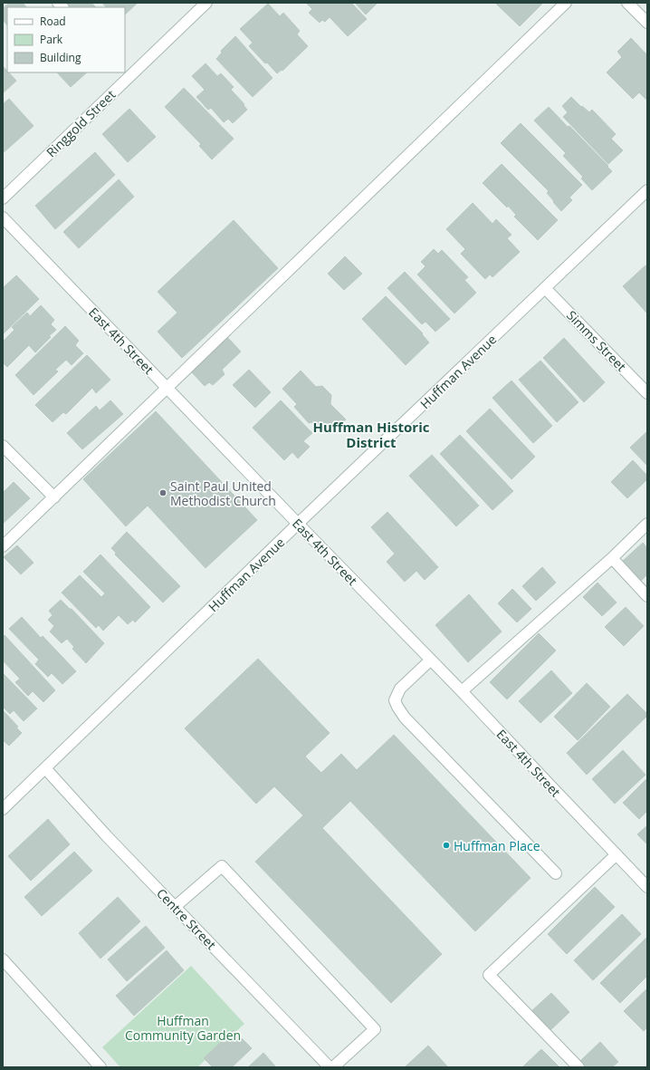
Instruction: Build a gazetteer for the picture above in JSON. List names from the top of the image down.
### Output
{
  "streets": {
    "street": [
      "Ringgold Street",
      "East 4th Street",
      "Simms Street",
      "Huffman Avenue",
      "Centre Street"
    ]
  },
  "crossings": [
    ["East 4th Street", "Huffman Avenue"],
    ["Simms Street", "Huffman Avenue"],
    ["Huffman Avenue", "Centre Street"]
  ],
  "districts": ["Huffman Historic District"],
  "parks": ["Huffman Community Garden"],
  "places": ["Saint Paul United Methodist Church", "Huffman Place"],
  "legend": ["Road", "Park", "Building"]
}
